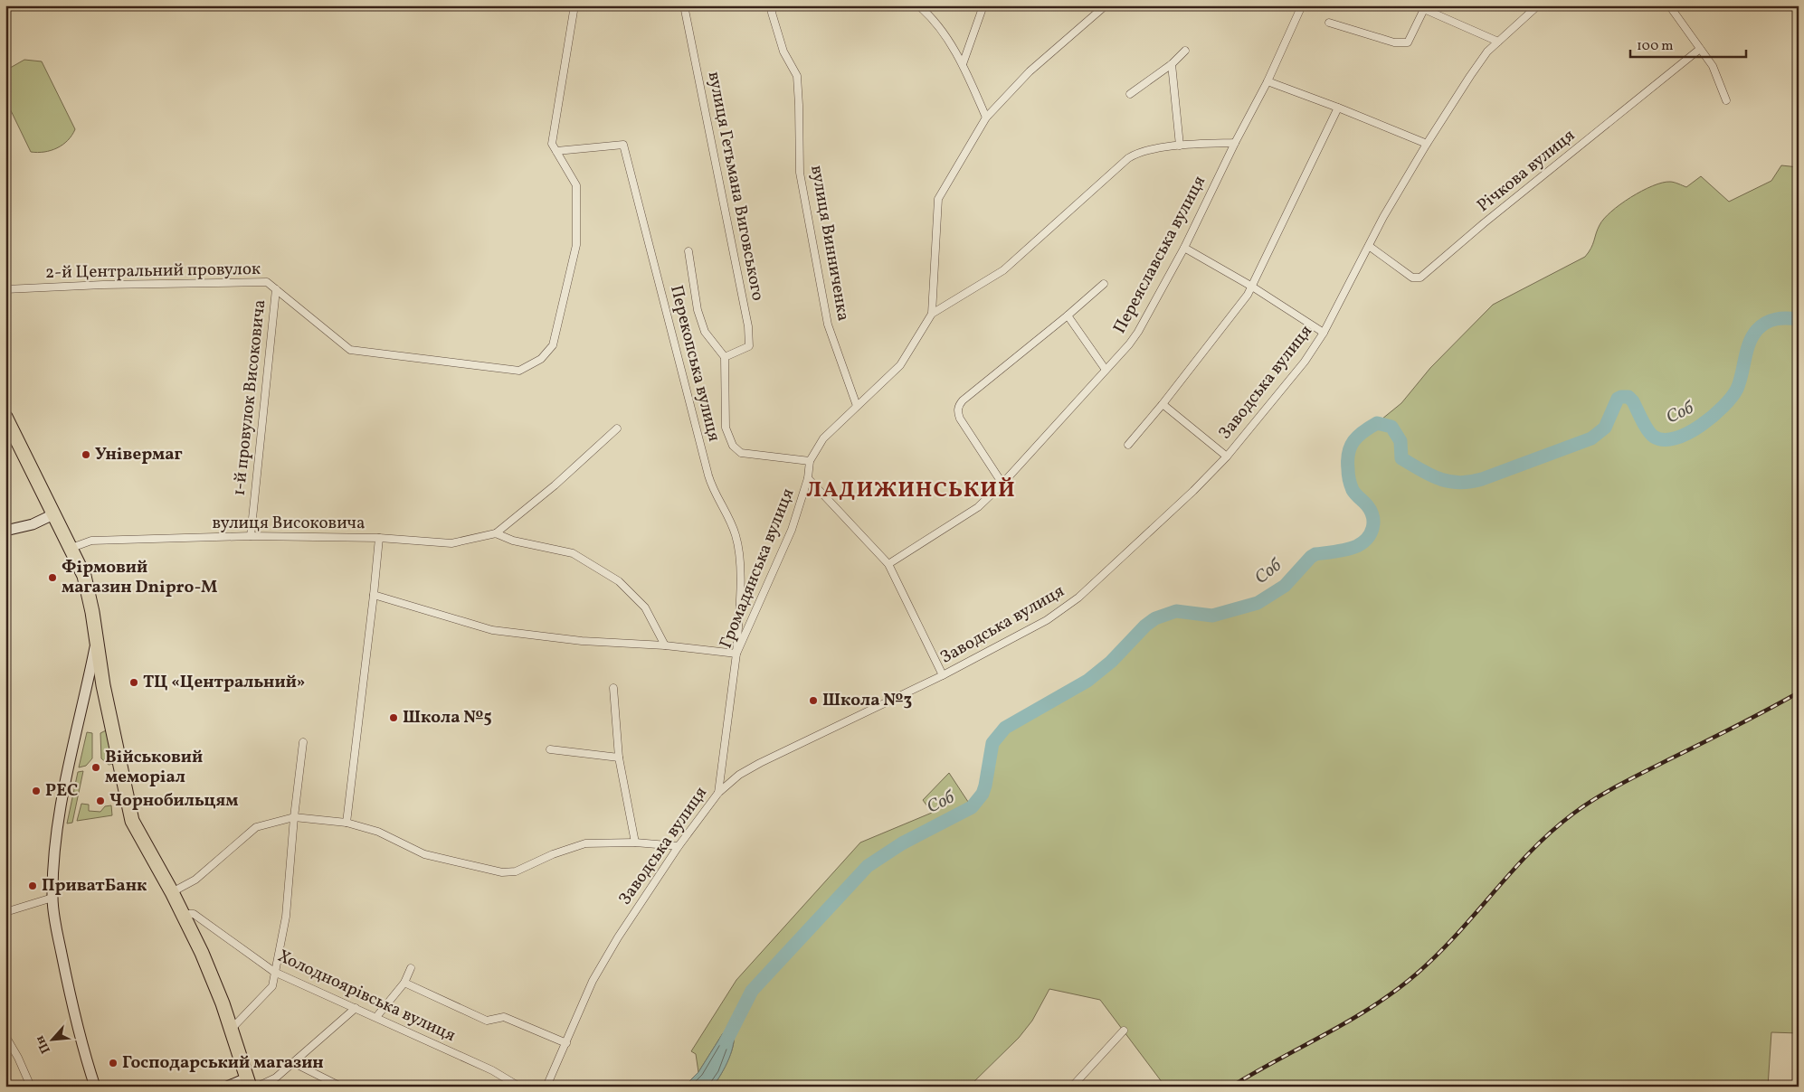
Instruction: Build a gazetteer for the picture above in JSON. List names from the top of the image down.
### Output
{
  "streets": {
    "street": [
      "Річкова вулиця",
      "вулиця Гетьмана Виговського",
      "вулиця Винниченка",
      "Переяславська вулиця",
      "2-й Центральний провулок",
      "Перекопська вулиця",
      "Заводська вулиця",
      "1-й провулок Високовича",
      "вулиця Високовича",
      "Громадянська вулиця",
      "Холодноярівська вулиця"
    ]
  },
  "crossings": [
    ["Річкова вулиця", "Заводська вулиця"],
    ["вулиця Винниченка", "Громадянська вулиця"],
    ["2-й Центральний провулок", "Перекопська вулиця"],
    ["2-й Центральний провулок", "1-й провулок Високовича"],
    ["Перекопська вулиця", "Громадянська вулиця"],
    ["Заводська вулиця", "Громадянська вулиця"],
    ["1-й провулок Високовича", "вулиця Високовича"]
  ],
  "districts": ["ЛАДИЖИНСЬКИЙ"],
  "water": ["Соб"],
  "places": [
    "Універмаг",
    "Фірмовий магазин Dnipro-M",
    "ТЦ «Центральний»",
    "Школа №3",
    "Школа №5",
    "Військовий меморіал",
    "РЕС",
    "Чорнобильцям",
    "ПриватБанк",
    "Господарський магазин"
  ],
  "scale_bar": "100 m",
  "north": "bottom left"
}
